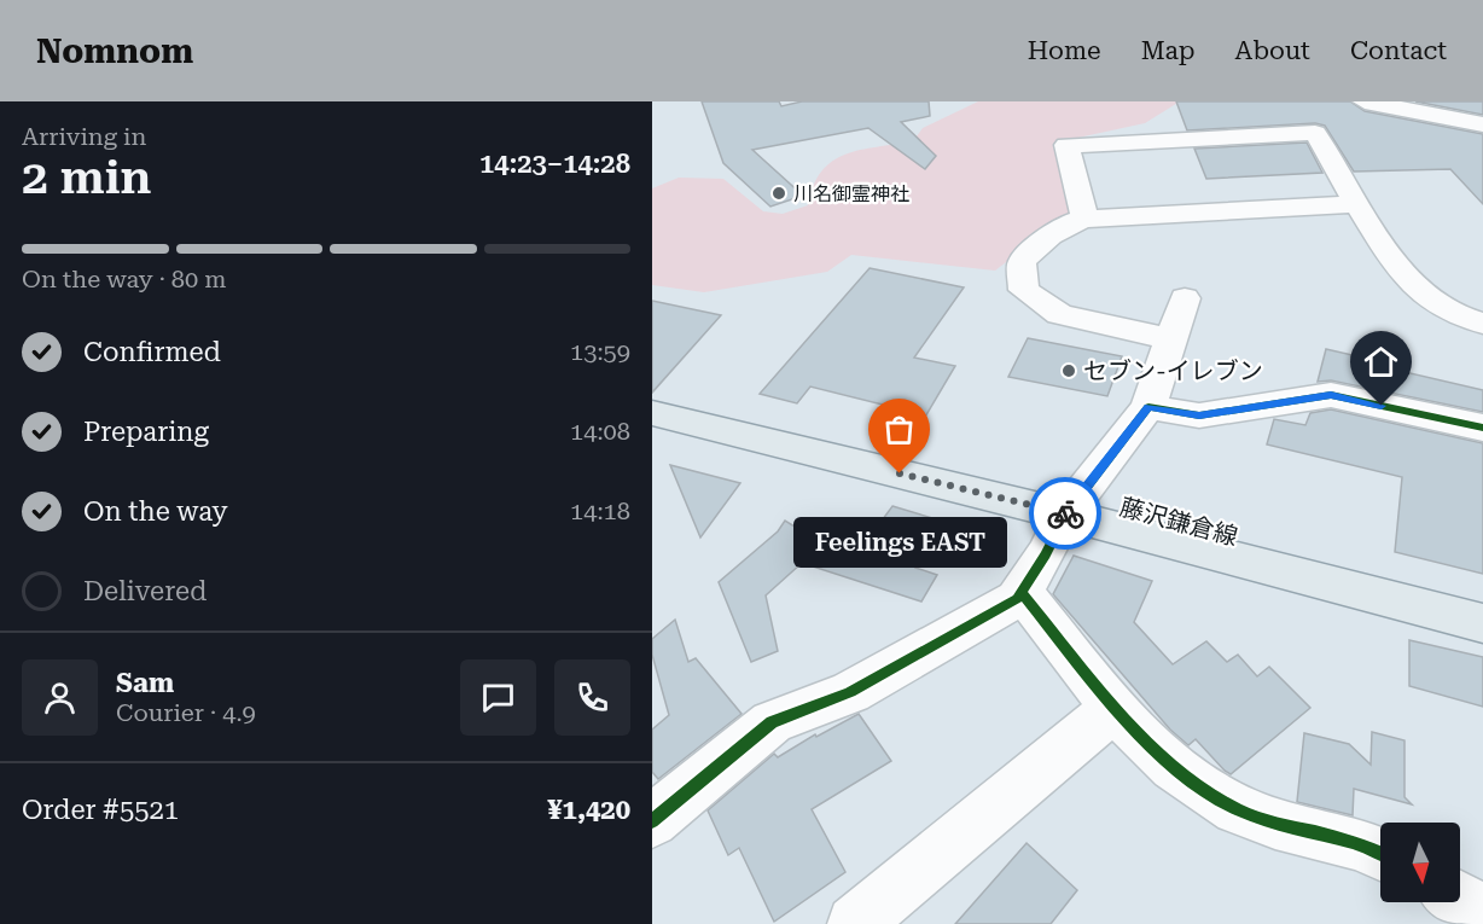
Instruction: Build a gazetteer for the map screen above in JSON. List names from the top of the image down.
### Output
{
  "streets": {
    "main road": ["藤沢鎌倉線"]
  },
  "places": ["川名御霊神社", "セブン-イレブン", "Feelings EAST"],
  "north": "bottom",
  "page": {
    "header": "Nomnom",
    "nav": [
      "Home",
      "Map",
      "About",
      "Contact"
    ],
    "heading": ["2 min", "Arriving in", "14:23–14:28"],
    "panel": [
      "Sam",
      "Courier · 4.9",
      "Order #5521",
      "¥1,420"
    ],
    "bar": "On the way · 80 m",
    "list": [
      ["Confirmed", "13:59"],
      ["Preparing", "14:08"],
      ["On the way", "14:18"],
      "Delivered"
    ],
    "bubble": "Feelings EAST"
  }
}
